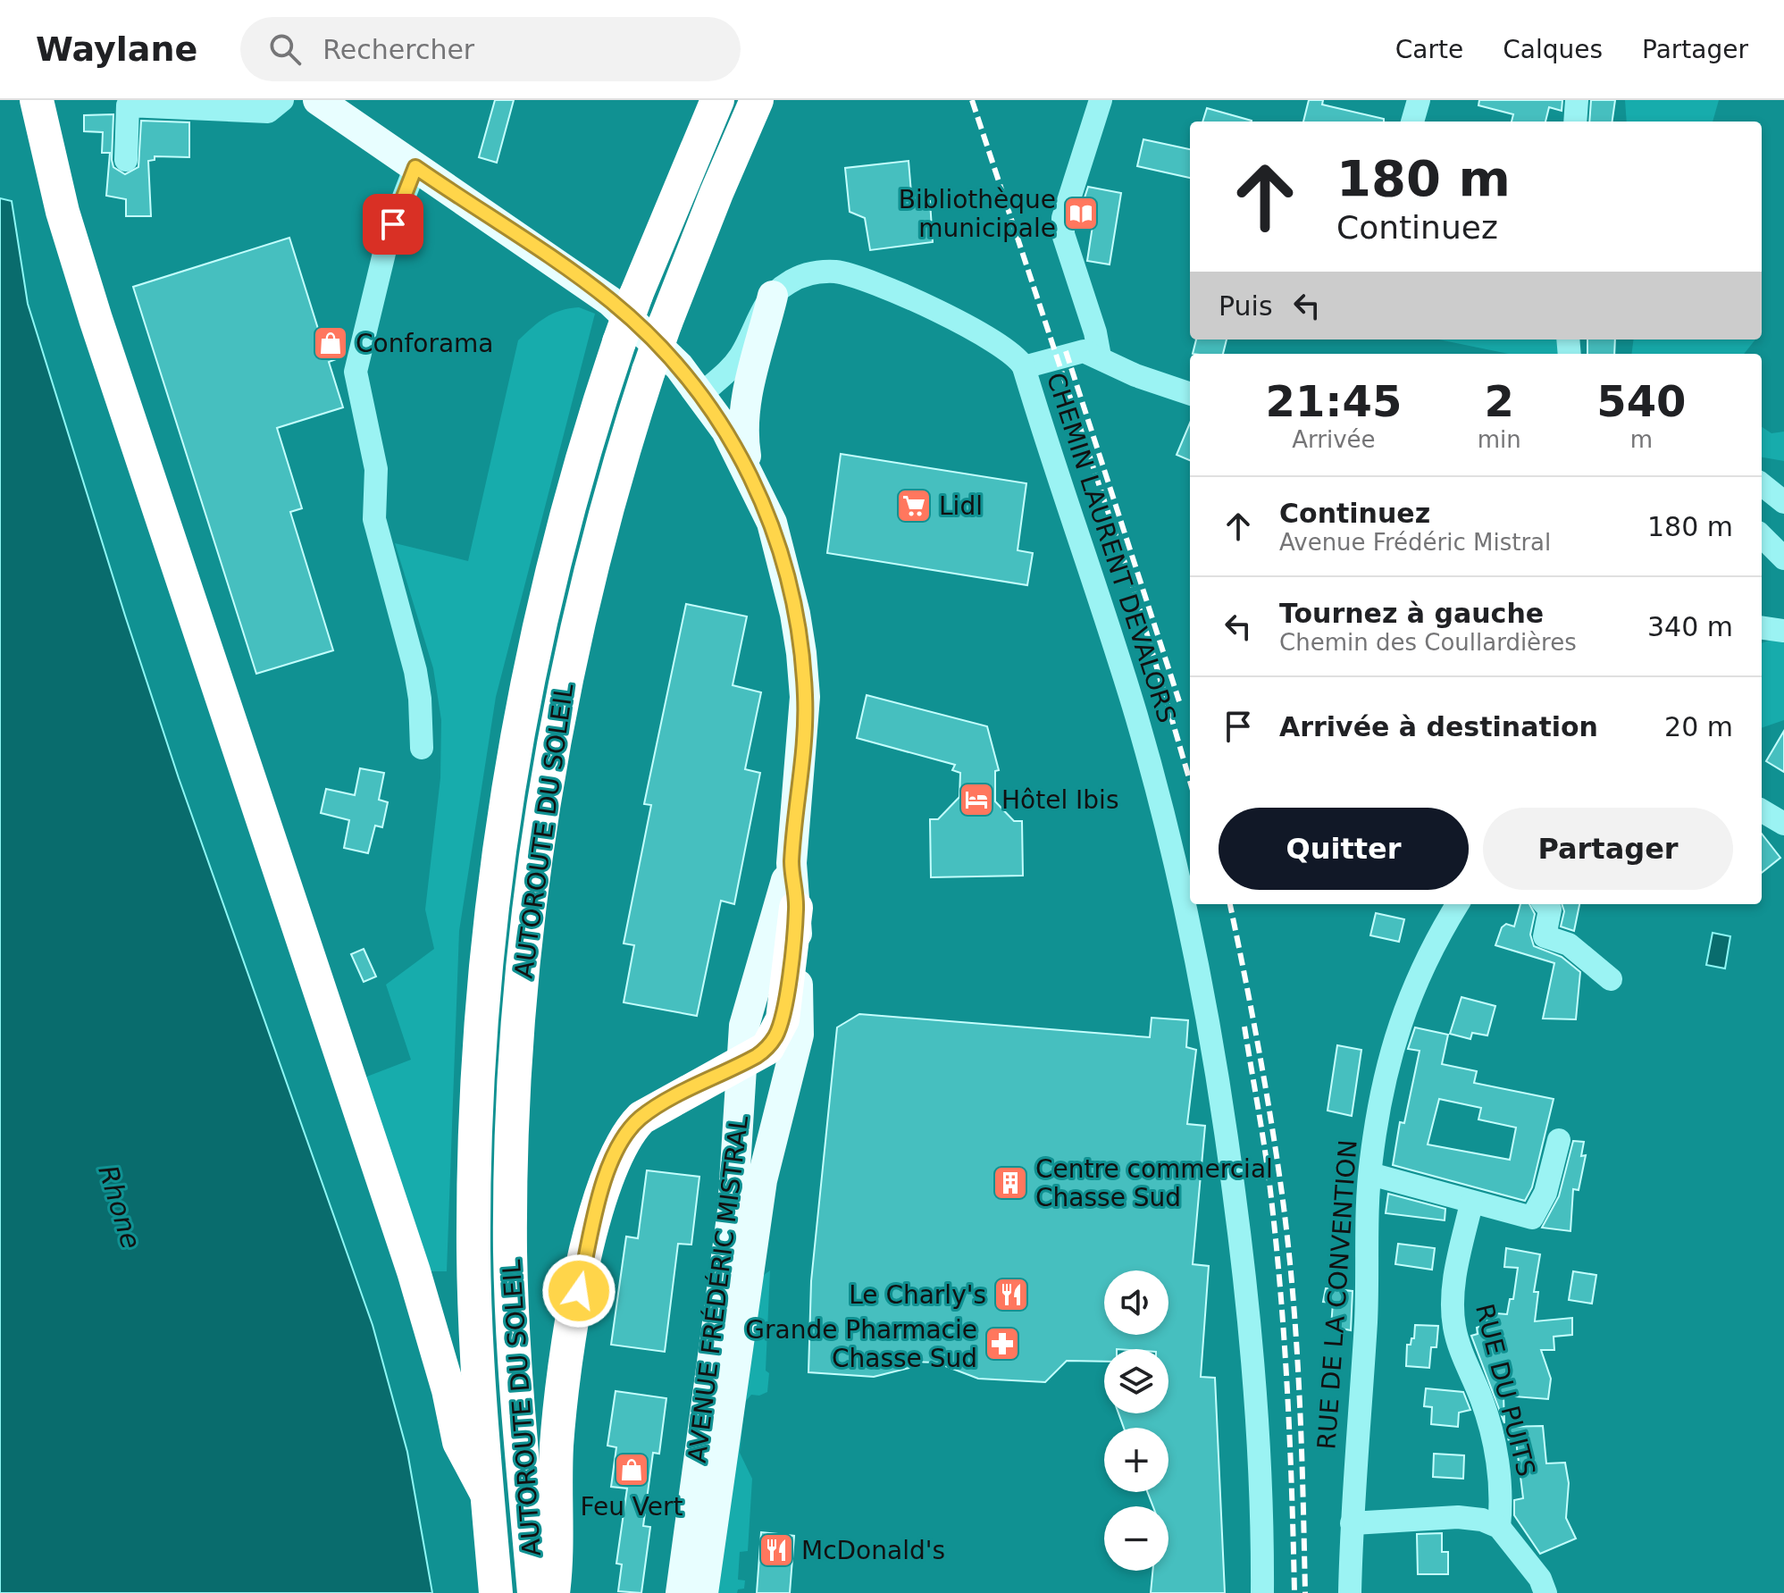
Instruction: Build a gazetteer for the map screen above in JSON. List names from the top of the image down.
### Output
{
  "streets": {
    "highway": ["AUTOROUTE DU SOLEIL"],
    "main road": ["AVENUE FRÉDÉRIC MISTRAL"],
    "street": ["CHEMIN LAURENT DEVALORS", "RUE DE LA CONVENTION", "RUE DU PUITS"]
  },
  "water": ["Rhone"],
  "places": {
    "library": ["Bibliothèque municipale"],
    "shop": ["Conforama", "Feu Vert"],
    "supermarket": ["Lidl"],
    "hotel": ["Hôtel Ibis"],
    "building": ["Centre commercial Chasse Sud"],
    "restaurant": ["Le Charly's", "McDonald's"],
    "pharmacy": ["Grande Pharmacie Chasse Sud"]
  },
  "page": {
    "header": "Waylane",
    "search": "Rechercher",
    "nav": ["Carte", "Calques", "Partager"],
    "turn": ["180 m", "Continuez"],
    "then": "Puis",
    "eta": [
      "21:45",
      "Arrivée",
      "2",
      "min",
      "540",
      "m"
    ],
    "list": [
      {
        "name": "Continuez",
        "note": "Avenue Frédéric Mistral",
        "value": "180 m"
      },
      {
        "name": "Tournez à gauche",
        "note": "Chemin des Coullardières",
        "value": "340 m"
      },
      {
        "name": "Arrivée à destination",
        "value": "20 m"
      }
    ],
    "buttons": ["Quitter", "Partager"],
    "map_buttons": ["+", "−"]
  }
}
